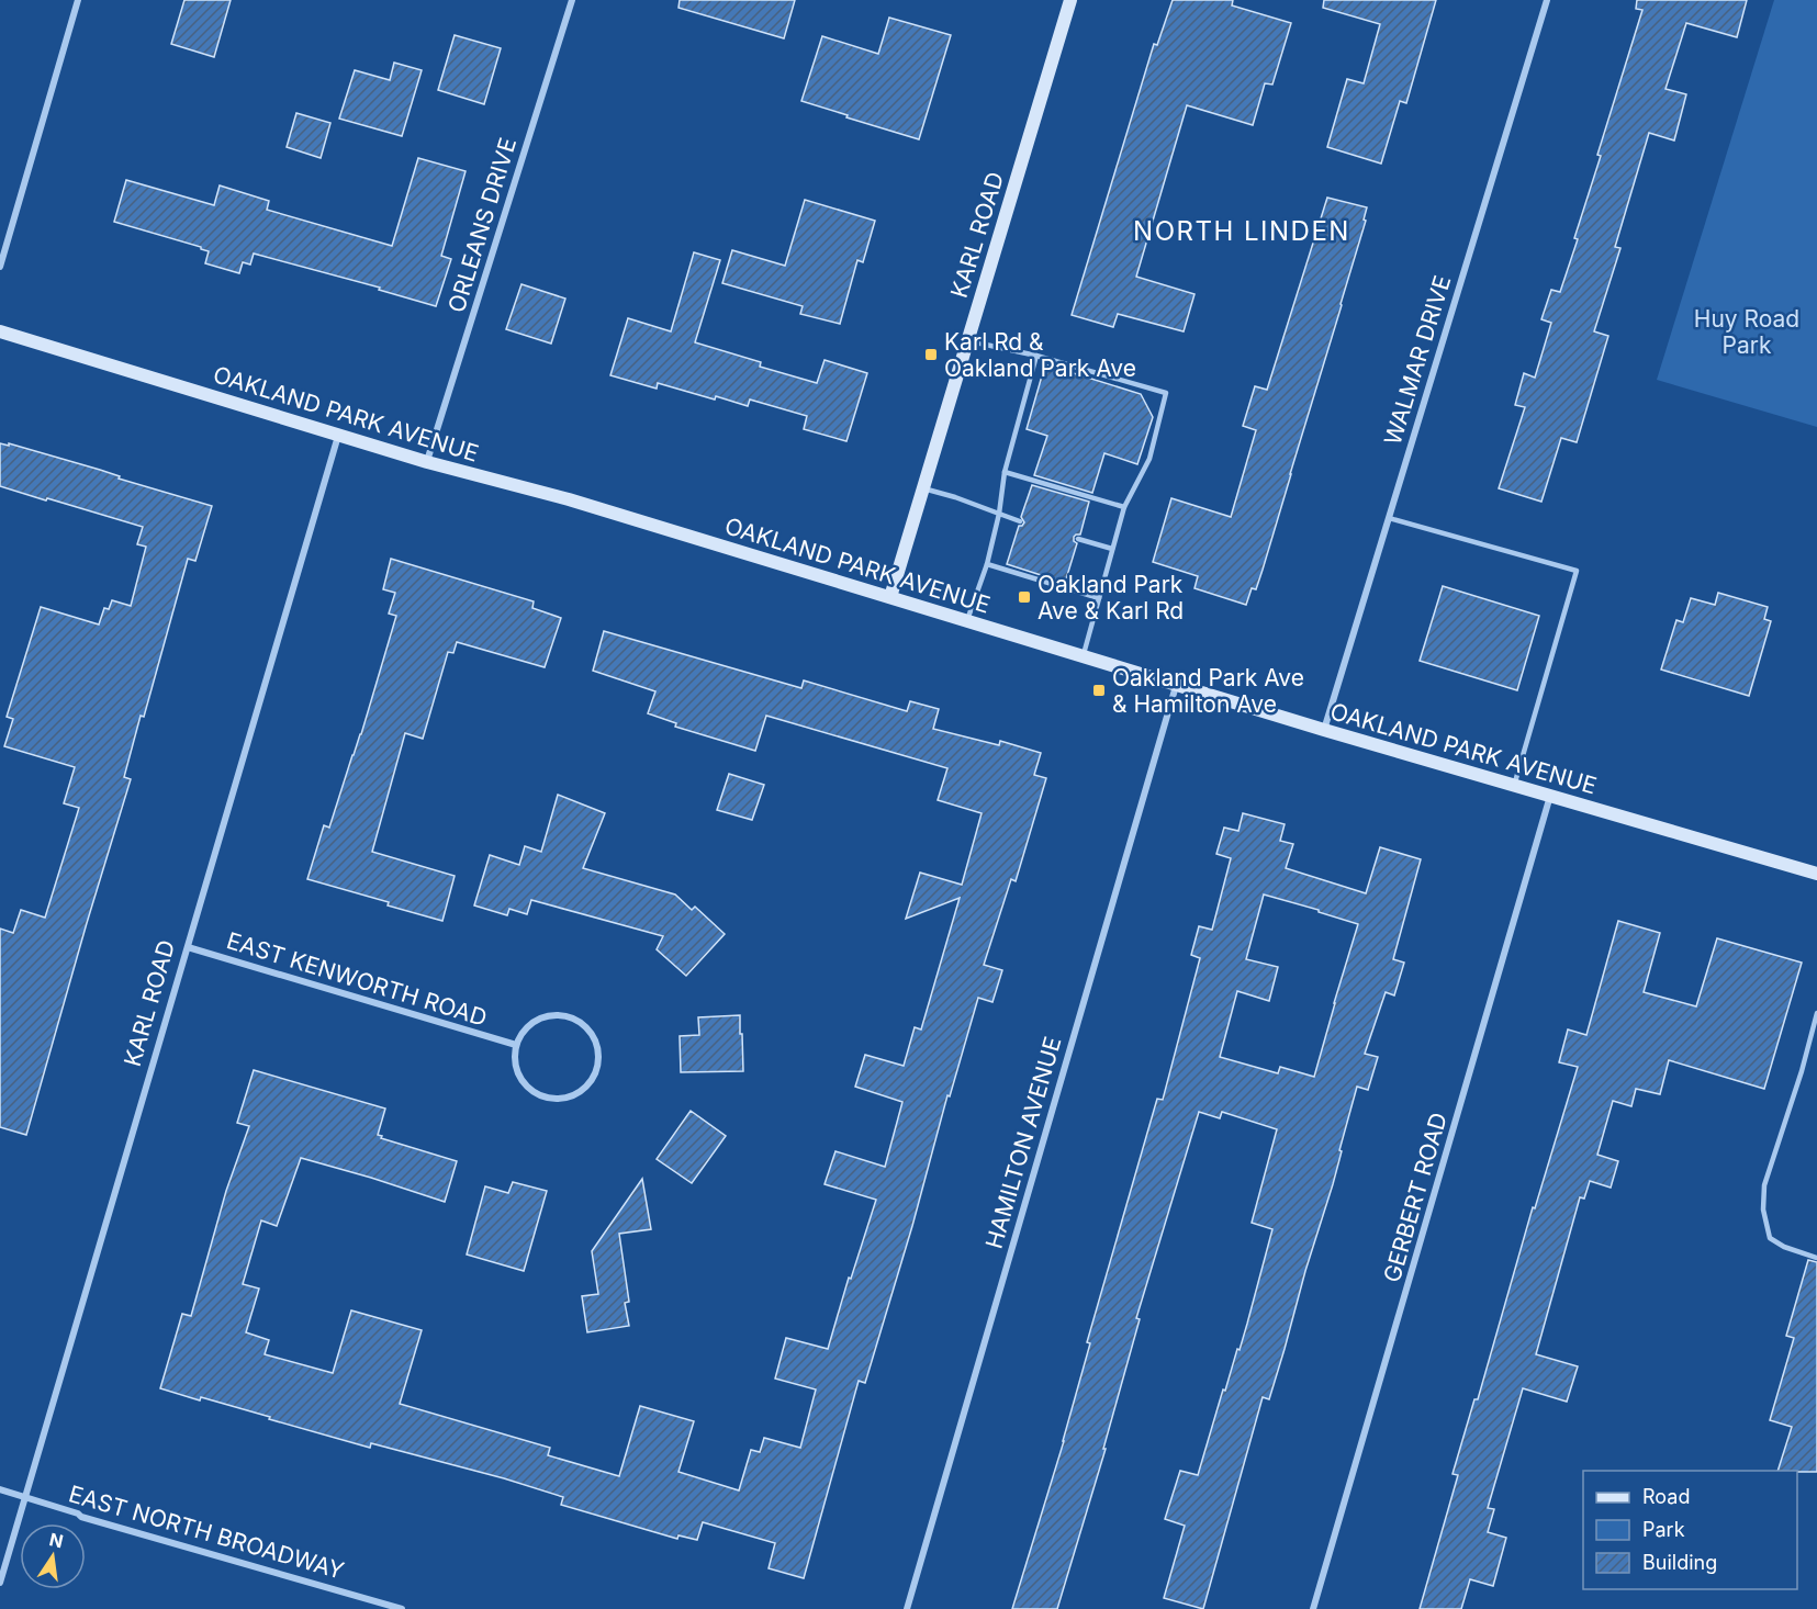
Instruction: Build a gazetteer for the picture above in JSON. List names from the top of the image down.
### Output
{
  "streets": {
    "main road": ["KARL ROAD", "OAKLAND PARK AVENUE"],
    "street": [
      "ORLEANS DRIVE",
      "WALMAR DRIVE",
      "EAST KENWORTH ROAD",
      "HAMILTON AVENUE",
      "GERBERT ROAD",
      "EAST NORTH BROADWAY"
    ]
  },
  "crossings": [
    ["ORLEANS DRIVE", "OAKLAND PARK AVENUE"],
    ["KARL ROAD", "OAKLAND PARK AVENUE"],
    ["KARL ROAD", "EAST KENWORTH ROAD"],
    ["KARL ROAD", "EAST NORTH BROADWAY"],
    ["WALMAR DRIVE", "OAKLAND PARK AVENUE"],
    ["OAKLAND PARK AVENUE", "HAMILTON AVENUE"],
    ["OAKLAND PARK AVENUE", "GERBERT ROAD"]
  ],
  "districts": ["NORTH LINDEN"],
  "parks": ["Huy Road Park"],
  "places": {
    "transit": ["Karl Rd & Oakland Park Ave", "Oakland Park Ave & Karl Rd", "Oakland Park Ave & Hamilton Ave"]
  },
  "legend": ["Road", "Park", "Building"],
  "north": "top"
}
